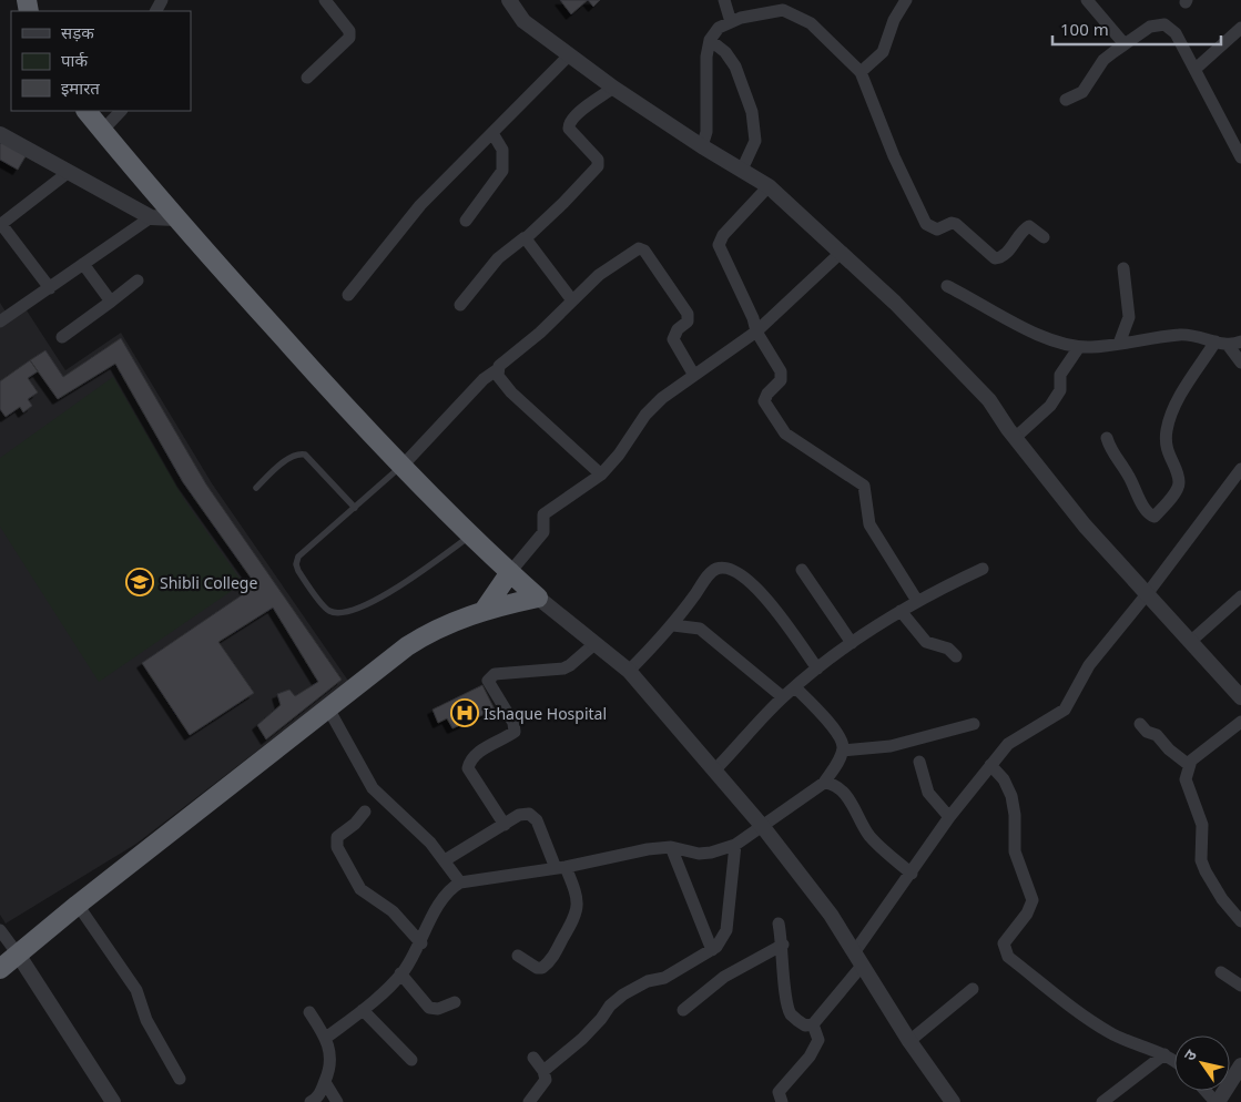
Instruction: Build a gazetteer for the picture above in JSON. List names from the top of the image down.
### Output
{
  "places": {
    "school or university": ["Shibli College"],
    "hospital": ["Ishaque Hospital"]
  },
  "legend": ["सड़क", "पार्क", "इमारत"],
  "scale_bar": "100 m",
  "north": "top left"
}
